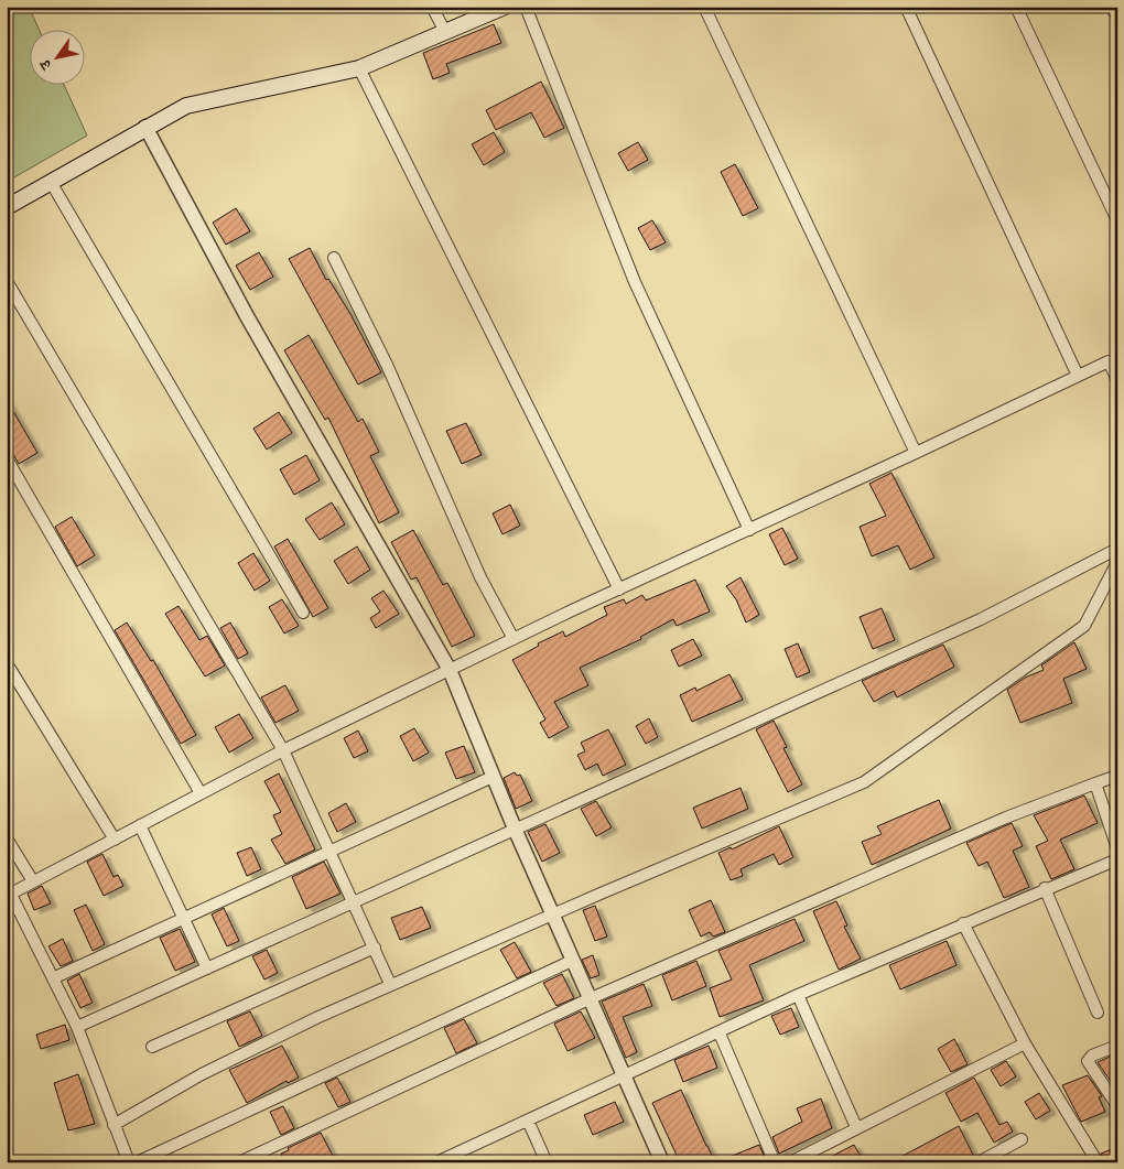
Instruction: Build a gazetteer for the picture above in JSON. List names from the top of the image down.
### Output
{
  "north": "bottom left"
}
